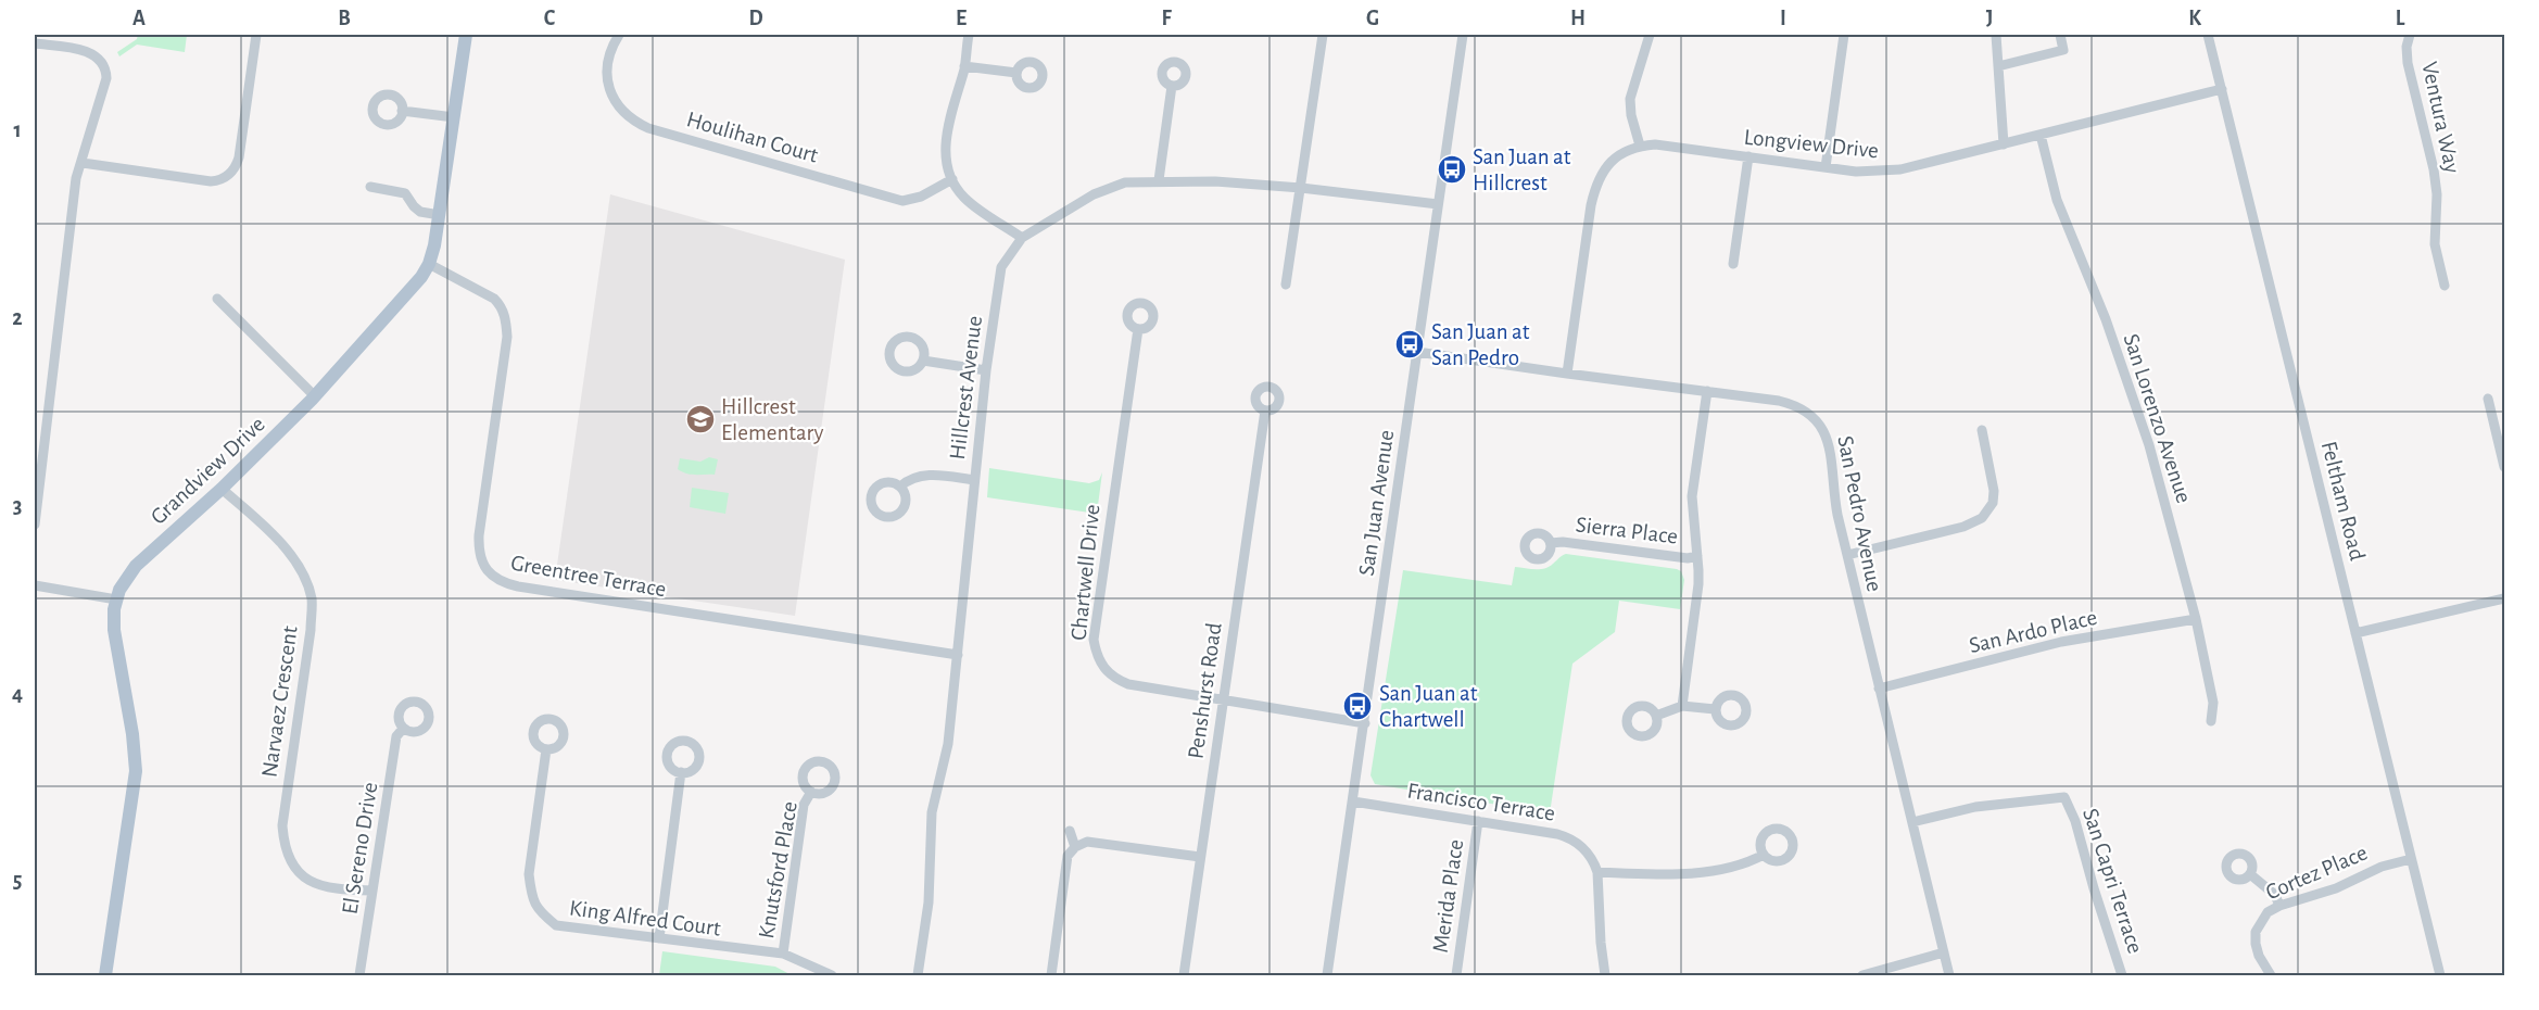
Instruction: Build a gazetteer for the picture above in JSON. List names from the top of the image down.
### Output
{
  "streets": {
    "main road": ["Grandview Drive"],
    "street": [
      "Ventura Way",
      "Houlihan Court",
      "Longview Drive",
      "Hillcrest Avenue",
      "San Lorenzo Avenue",
      "Feltham Road",
      "San Juan Avenue",
      "San Pedro Avenue",
      "Sierra Place",
      "Chartwell Drive",
      "Greentree Terrace",
      "San Ardo Place",
      "Penshurst Road",
      "Narvaez Crescent",
      "Francisco Terrace",
      "El Sereno Drive",
      "Knutsford Place",
      "Cortez Place",
      "San Capri Terrace",
      "Merida Place",
      "King Alfred Court"
    ]
  },
  "crossings": [
    ["Longview Drive", "San Lorenzo Avenue"],
    ["Longview Drive", "Feltham Road"],
    ["Hillcrest Avenue", "San Juan Avenue"],
    ["Hillcrest Avenue", "Greentree Terrace"],
    ["San Lorenzo Avenue", "San Ardo Place"],
    ["Grandview Drive", "Greentree Terrace"],
    ["Grandview Drive", "Narvaez Crescent"],
    ["Feltham Road", "Cortez Place"],
    ["San Juan Avenue", "San Pedro Avenue"],
    ["San Juan Avenue", "Chartwell Drive"],
    ["San Juan Avenue", "Francisco Terrace"],
    ["San Pedro Avenue", "San Ardo Place"],
    ["San Pedro Avenue", "San Capri Terrace"],
    ["Chartwell Drive", "Penshurst Road"],
    ["Narvaez Crescent", "El Sereno Drive"],
    ["Francisco Terrace", "Merida Place"],
    ["Knutsford Place", "King Alfred Court"]
  ],
  "places": {
    "bus stop": ["San Juan at Hillcrest", "San Juan at San Pedro", "San Juan at Chartwell"],
    "school or university": ["Hillcrest Elementary"]
  },
  "grid": {
    "columns": [
      "A",
      "B",
      "C",
      "D",
      "E",
      "F",
      "G",
      "H",
      "I",
      "J",
      "K",
      "L"
    ],
    "rows": [
      "1",
      "2",
      "3",
      "4",
      "5"
    ]
  }
}
